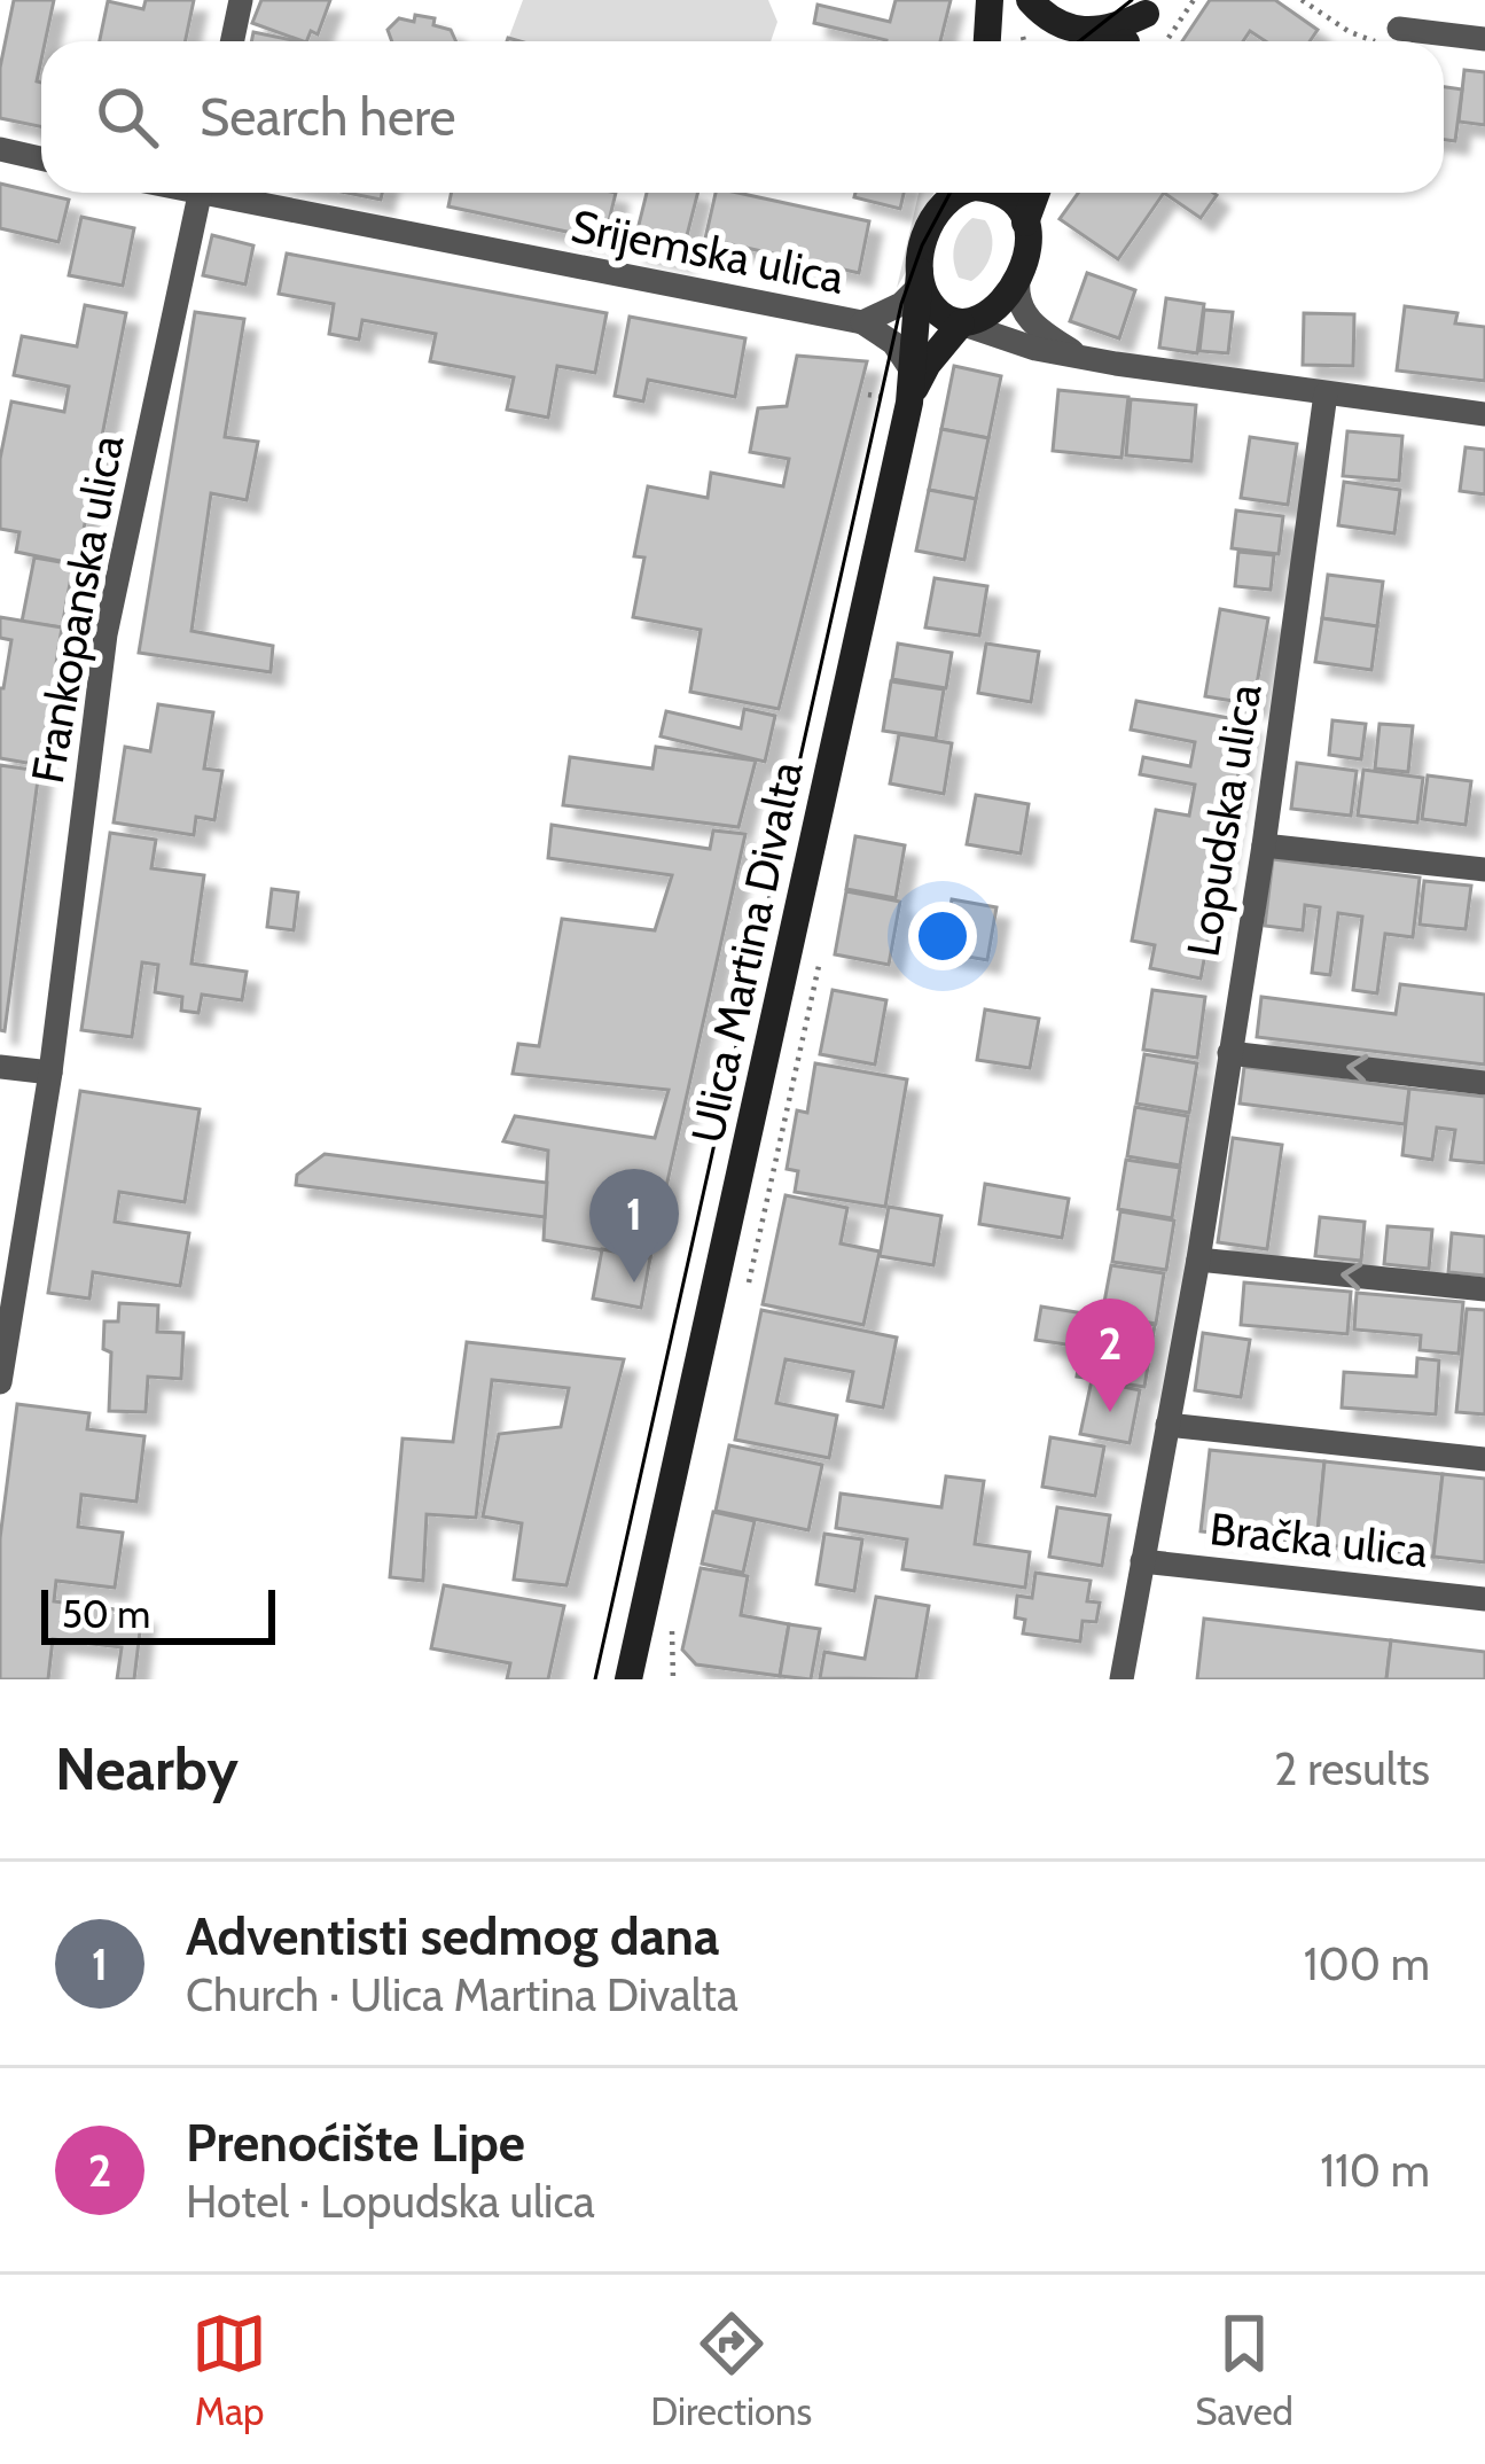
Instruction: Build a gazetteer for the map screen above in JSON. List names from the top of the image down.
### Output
{
  "streets": {
    "street": [
      "Srijemska ulica",
      "Frankopanska ulica",
      "Lopudska ulica",
      "Ulica Martina Divalta",
      "Bračka ulica"
    ]
  },
  "crossings": [
    ["Srijemska ulica", "Ulica Martina Divalta"],
    ["Lopudska ulica", "Bračka ulica"]
  ],
  "scale_bar": "50 m",
  "page": {
    "search": "Search here",
    "pins": ["1", "2"],
    "scale": "50 m",
    "heading": ["Nearby", "2 results"],
    "list": [
      {
        "mark": "1",
        "name": "Adventisti sedmog dana",
        "note": "Church · Ulica Martina Divalta",
        "value": "100 m"
      },
      {
        "mark": "2",
        "name": "Prenoćište Lipe",
        "note": "Hotel · Lopudska ulica",
        "value": "110 m"
      }
    ],
    "nav": ["Map", "Directions", "Saved"]
  }
}
